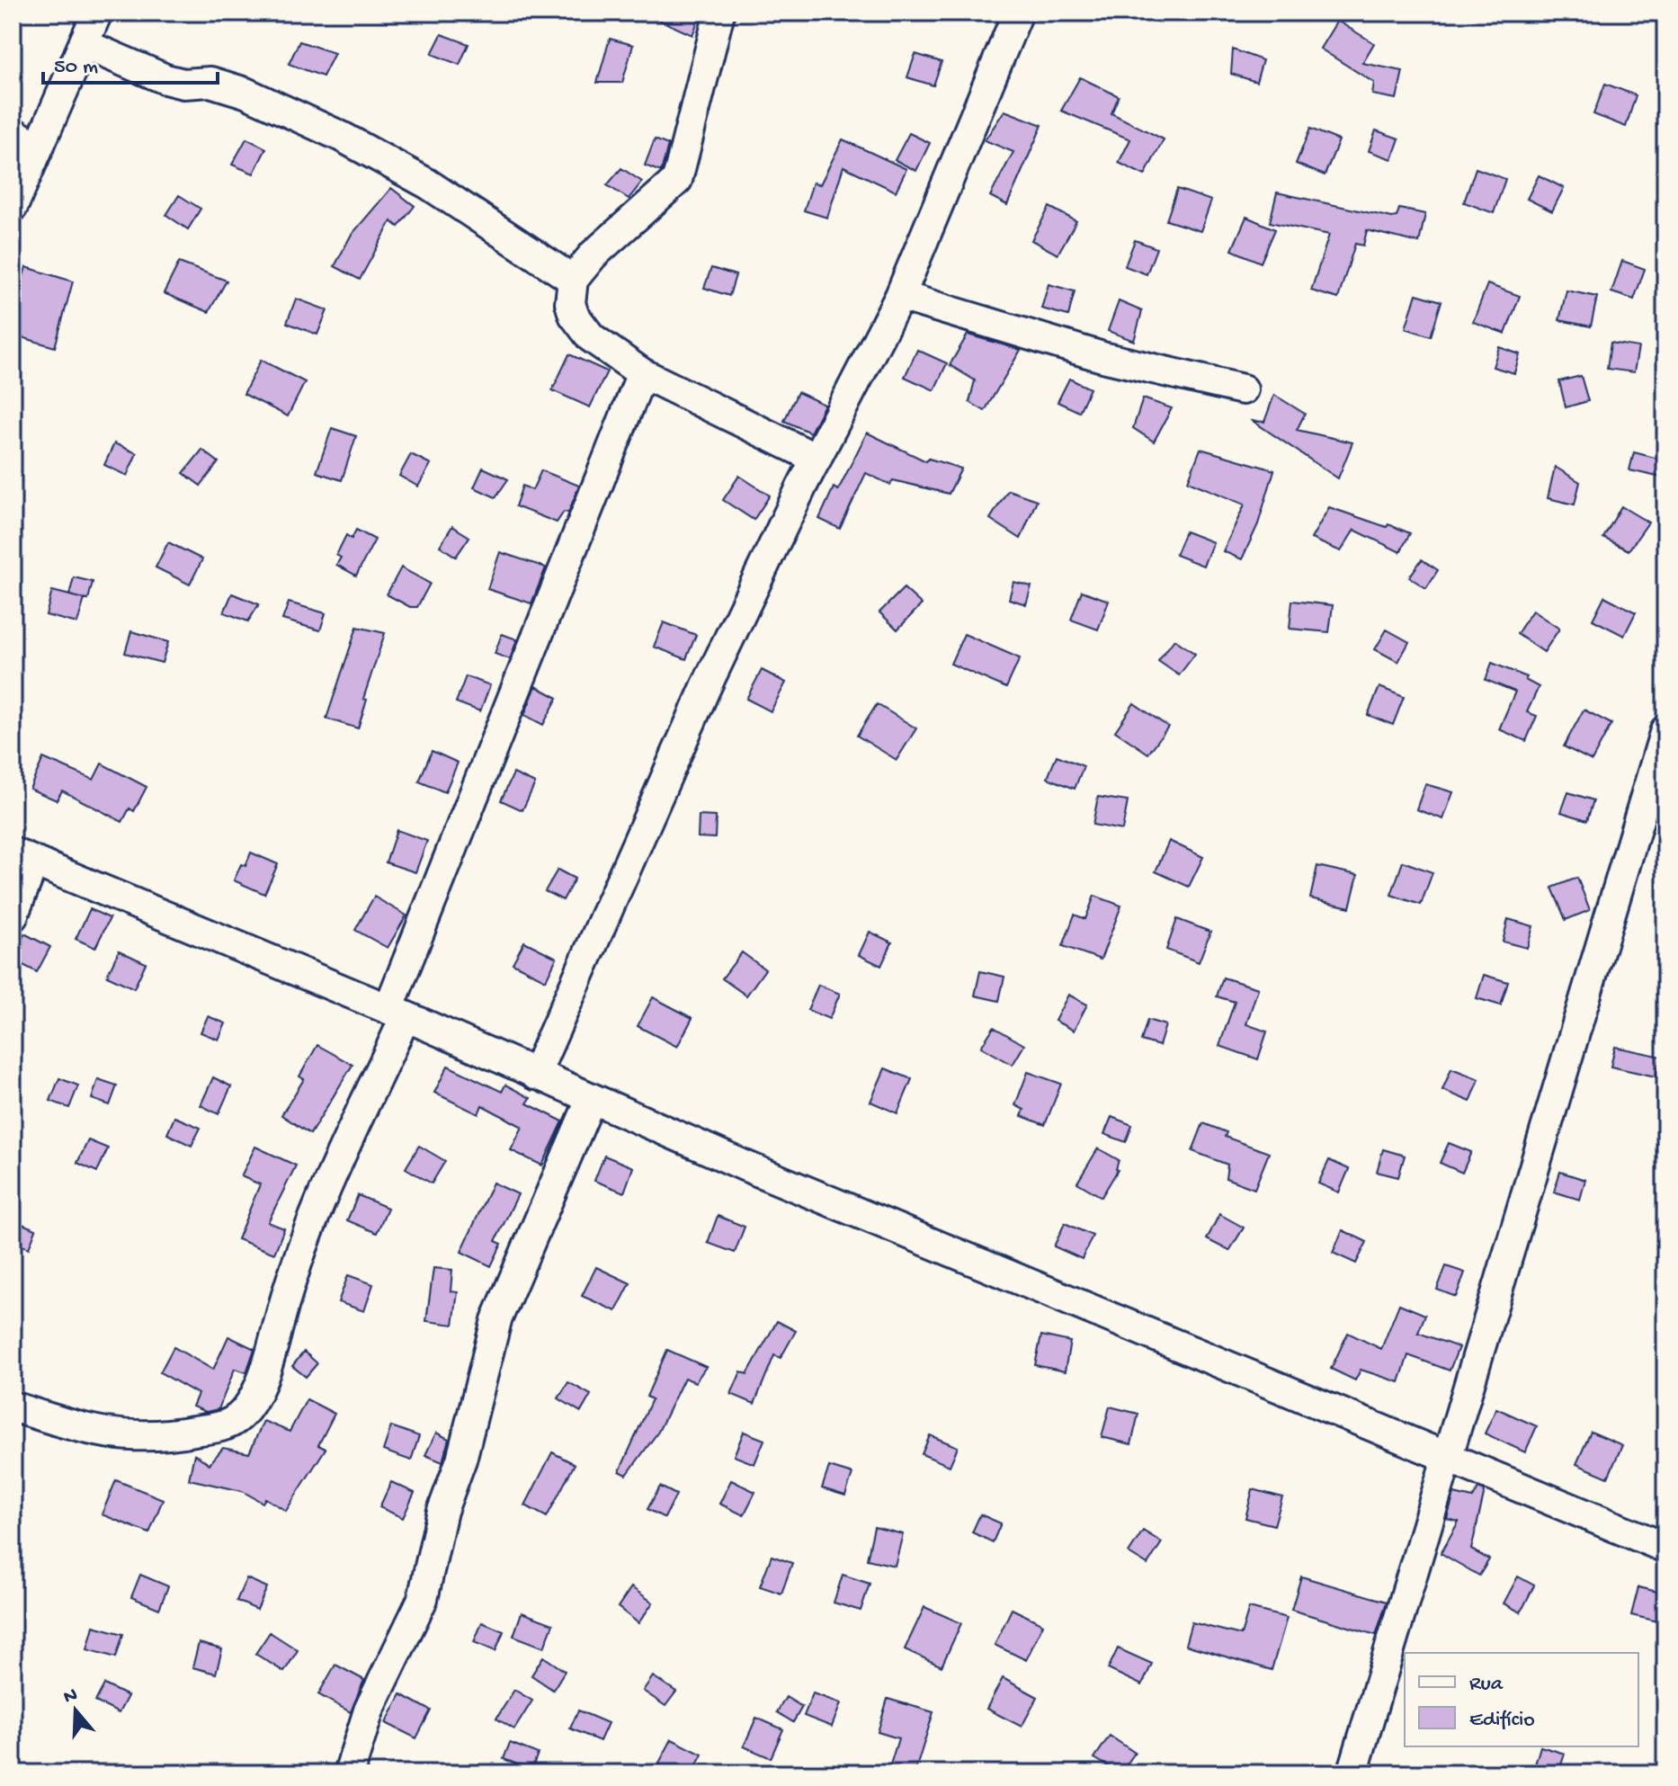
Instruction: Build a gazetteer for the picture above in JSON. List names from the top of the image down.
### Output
{
  "legend": ["Rua", "Edifício"],
  "scale_bar": "50 m",
  "north": "top"
}
